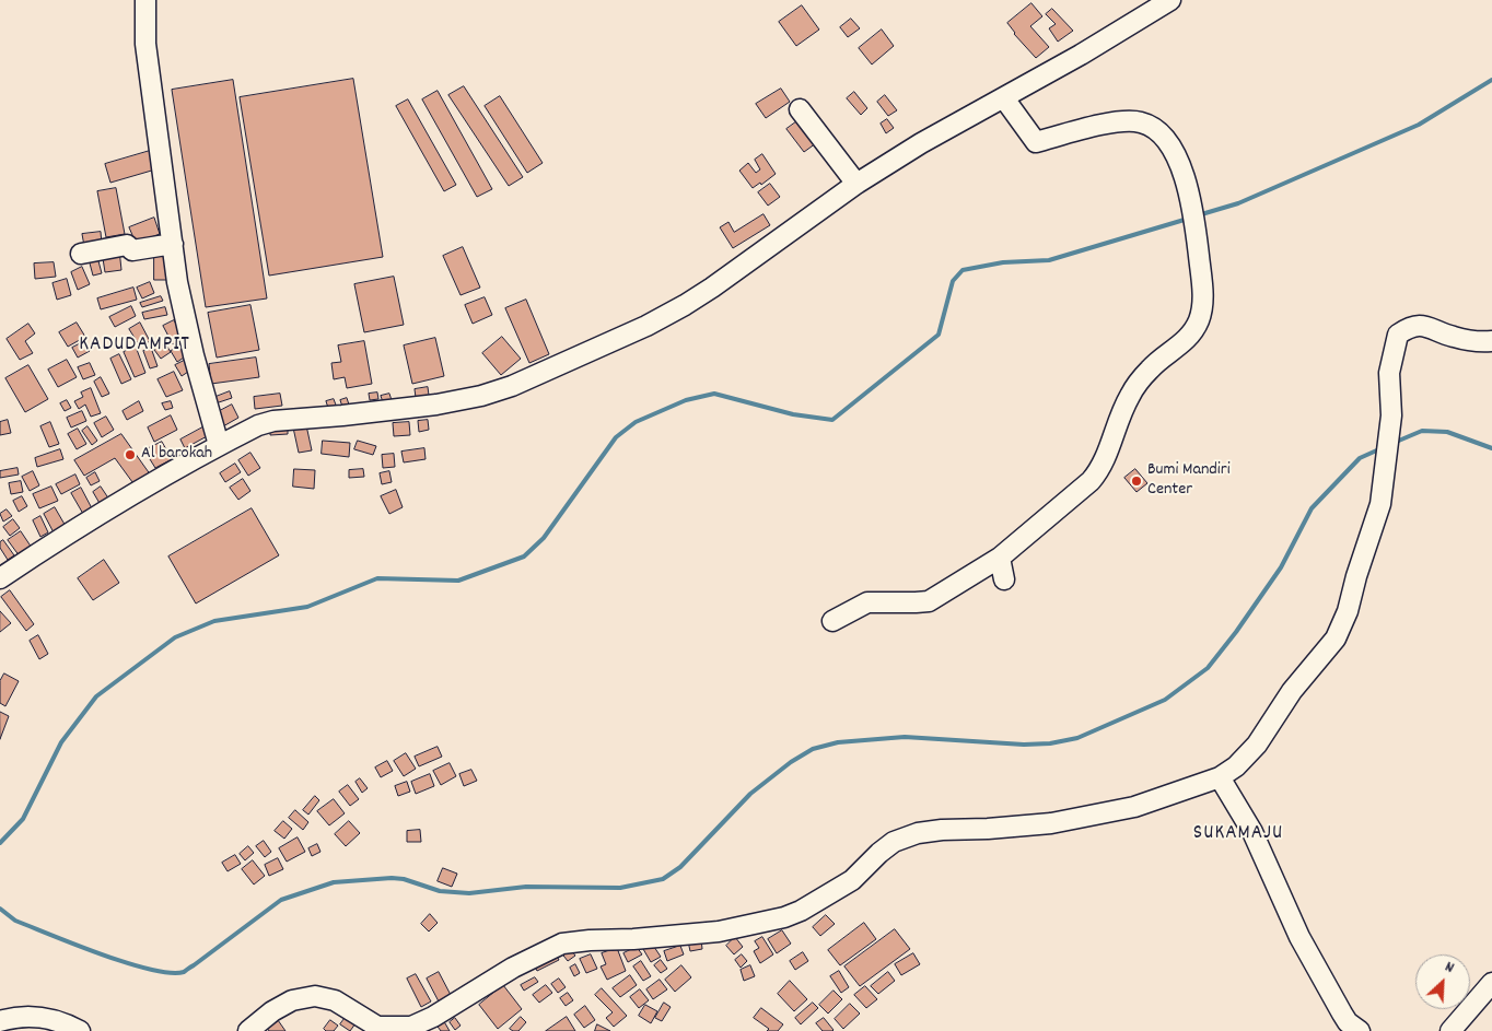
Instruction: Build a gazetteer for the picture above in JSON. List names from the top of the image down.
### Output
{
  "districts": ["KADUDAMPIT", "SUKAMAJU"],
  "places": ["Al barokah", "Bumi Mandiri Center"],
  "north": "top right"
}
